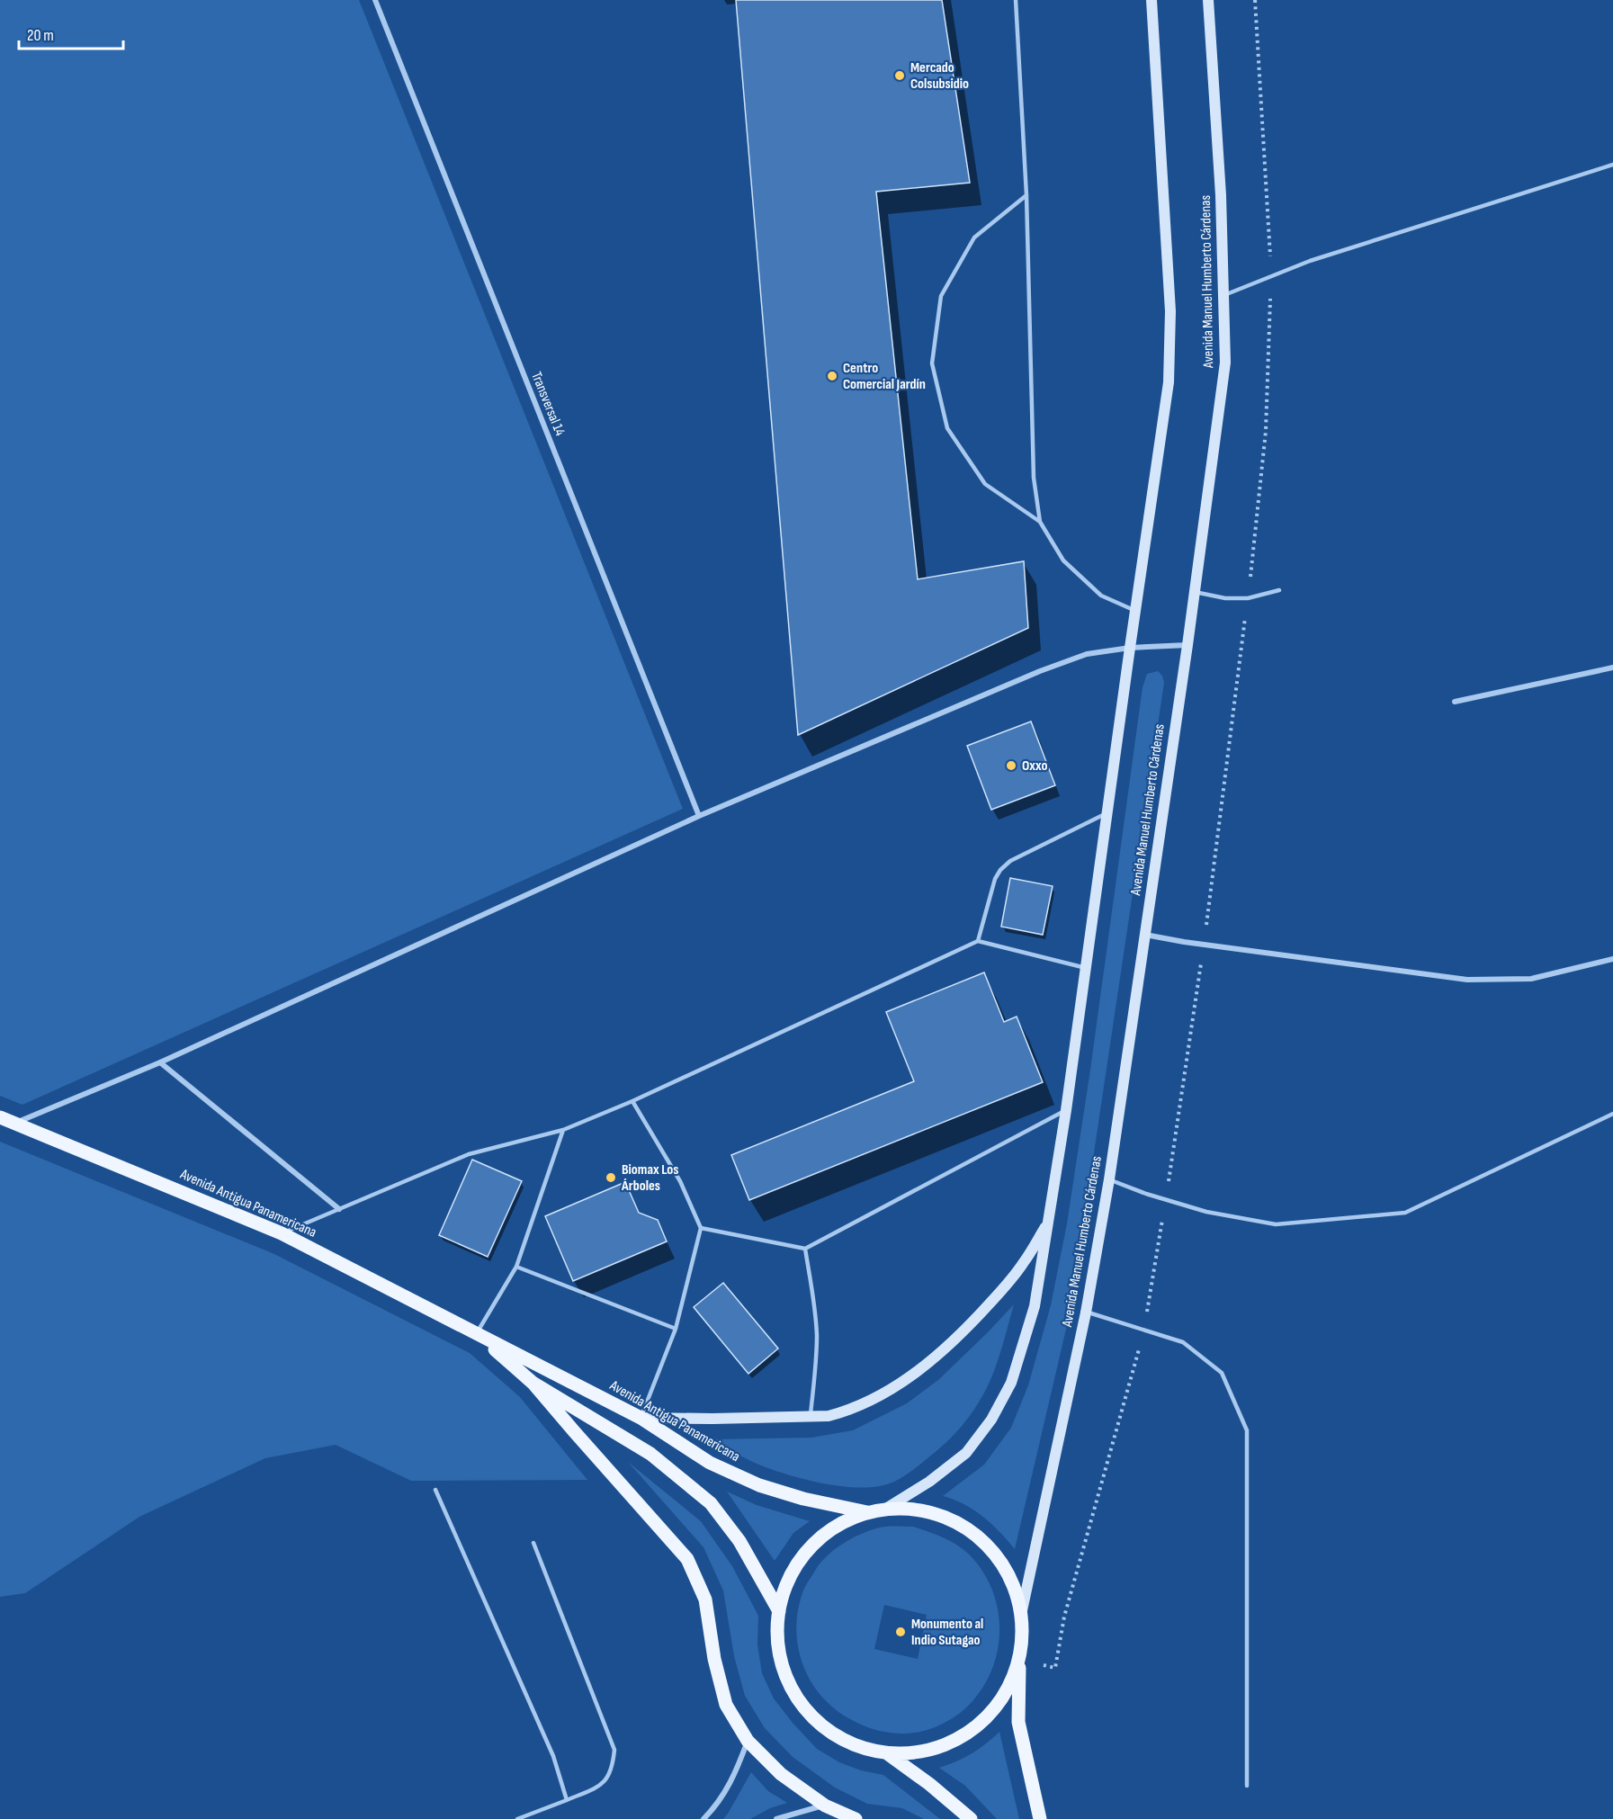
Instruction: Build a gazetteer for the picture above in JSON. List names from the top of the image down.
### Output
{
  "streets": {
    "main road": ["Avenida Manuel Humberto Cárdenas", "Avenida Antigua Panamericana"],
    "street": ["Transversal 14"]
  },
  "places": [
    "Mercado Colsubsidio",
    "Centro Comercial Jardín",
    "Oxxo",
    "Biomax Los Árboles",
    "Monumento al Indio Sutagao"
  ],
  "scale_bar": "20 m"
}
